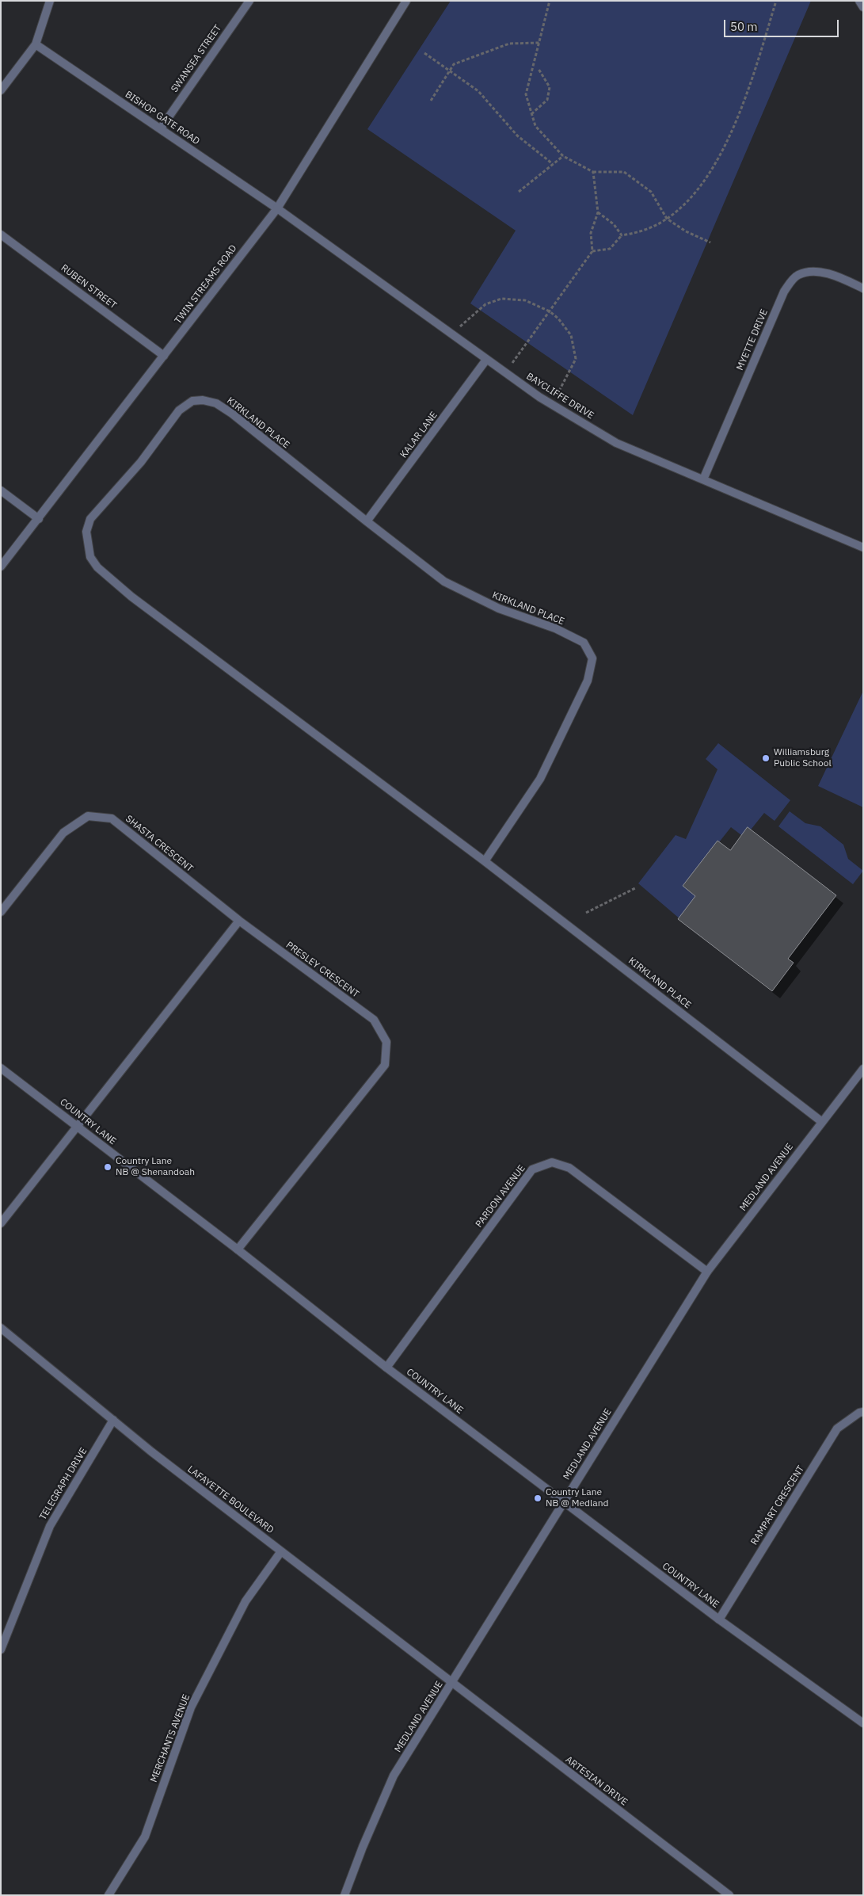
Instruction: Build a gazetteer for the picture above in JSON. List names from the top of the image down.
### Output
{
  "streets": {
    "street": [
      "SWANSEA STREET",
      "BISHOP GATE ROAD",
      "TWIN STREAMS ROAD",
      "RUBEN STREET",
      "MYETTE DRIVE",
      "BAYCLIFFE DRIVE",
      "KIRKLAND PLACE",
      "KALAR LANE",
      "SHASTA CRESCENT",
      "PRESLEY CRESCENT",
      "COUNTRY LANE",
      "MEDLAND AVENUE",
      "PARDON AVENUE",
      "TELEGRAPH DRIVE",
      "LAFAYETTE BOULEVARD",
      "RAMPART CRESCENT",
      "MERCHANTS AVENUE",
      "ARTESIAN DRIVE"
    ]
  },
  "crossings": [
    ["SWANSEA STREET", "BISHOP GATE ROAD"],
    ["BISHOP GATE ROAD", "TWIN STREAMS ROAD"],
    ["BISHOP GATE ROAD", "BAYCLIFFE DRIVE"],
    ["TWIN STREAMS ROAD", "RUBEN STREET"],
    ["TWIN STREAMS ROAD", "BAYCLIFFE DRIVE"],
    ["MYETTE DRIVE", "BAYCLIFFE DRIVE"],
    ["BAYCLIFFE DRIVE", "KALAR LANE"],
    ["KIRKLAND PLACE", "KALAR LANE"],
    ["KIRKLAND PLACE", "MEDLAND AVENUE"],
    ["SHASTA CRESCENT", "PRESLEY CRESCENT"],
    ["PRESLEY CRESCENT", "COUNTRY LANE"],
    ["COUNTRY LANE", "MEDLAND AVENUE"],
    ["COUNTRY LANE", "PARDON AVENUE"],
    ["COUNTRY LANE", "RAMPART CRESCENT"],
    ["MEDLAND AVENUE", "PARDON AVENUE"],
    ["MEDLAND AVENUE", "LAFAYETTE BOULEVARD"],
    ["MEDLAND AVENUE", "ARTESIAN DRIVE"],
    ["TELEGRAPH DRIVE", "LAFAYETTE BOULEVARD"],
    ["LAFAYETTE BOULEVARD", "MERCHANTS AVENUE"],
    ["LAFAYETTE BOULEVARD", "ARTESIAN DRIVE"]
  ],
  "places": ["Williamsburg Public School", "Country Lane NB @ Shenandoah", "Country Lane NB @ Medland"],
  "scale_bar": "50 m"
}
